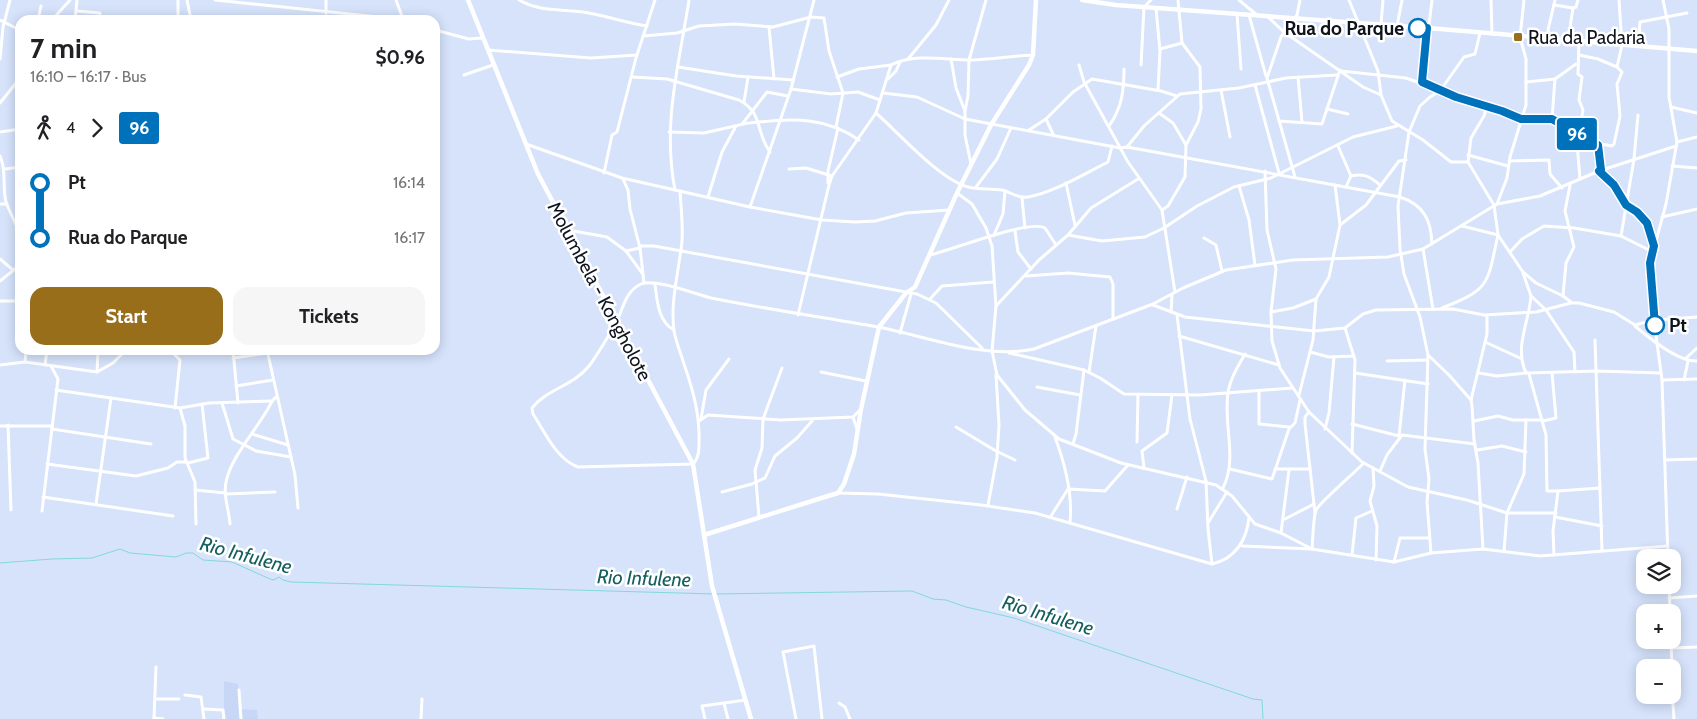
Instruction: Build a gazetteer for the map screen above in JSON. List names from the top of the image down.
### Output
{
  "streets": {
    "street": ["Molumbela - Kongholote"]
  },
  "water": ["Rio Infulene"],
  "places": {
    "other": ["Rua do Parque", "Pt"],
    "transit": ["Rua da Padaria"]
  },
  "lines": ["bus line 96"],
  "page": {
    "on_map": "96",
    "heading": ["7 min", "16:10 – 16:17 · Bus", "$0.96"],
    "legs": ["4", "96"],
    "list": [
      {
        "name": "Pt",
        "value": "16:14"
      },
      {
        "name": "Rua do Parque",
        "value": "16:17"
      }
    ],
    "buttons": ["Start", "Tickets"],
    "map_buttons": ["+", "−"]
  }
}
